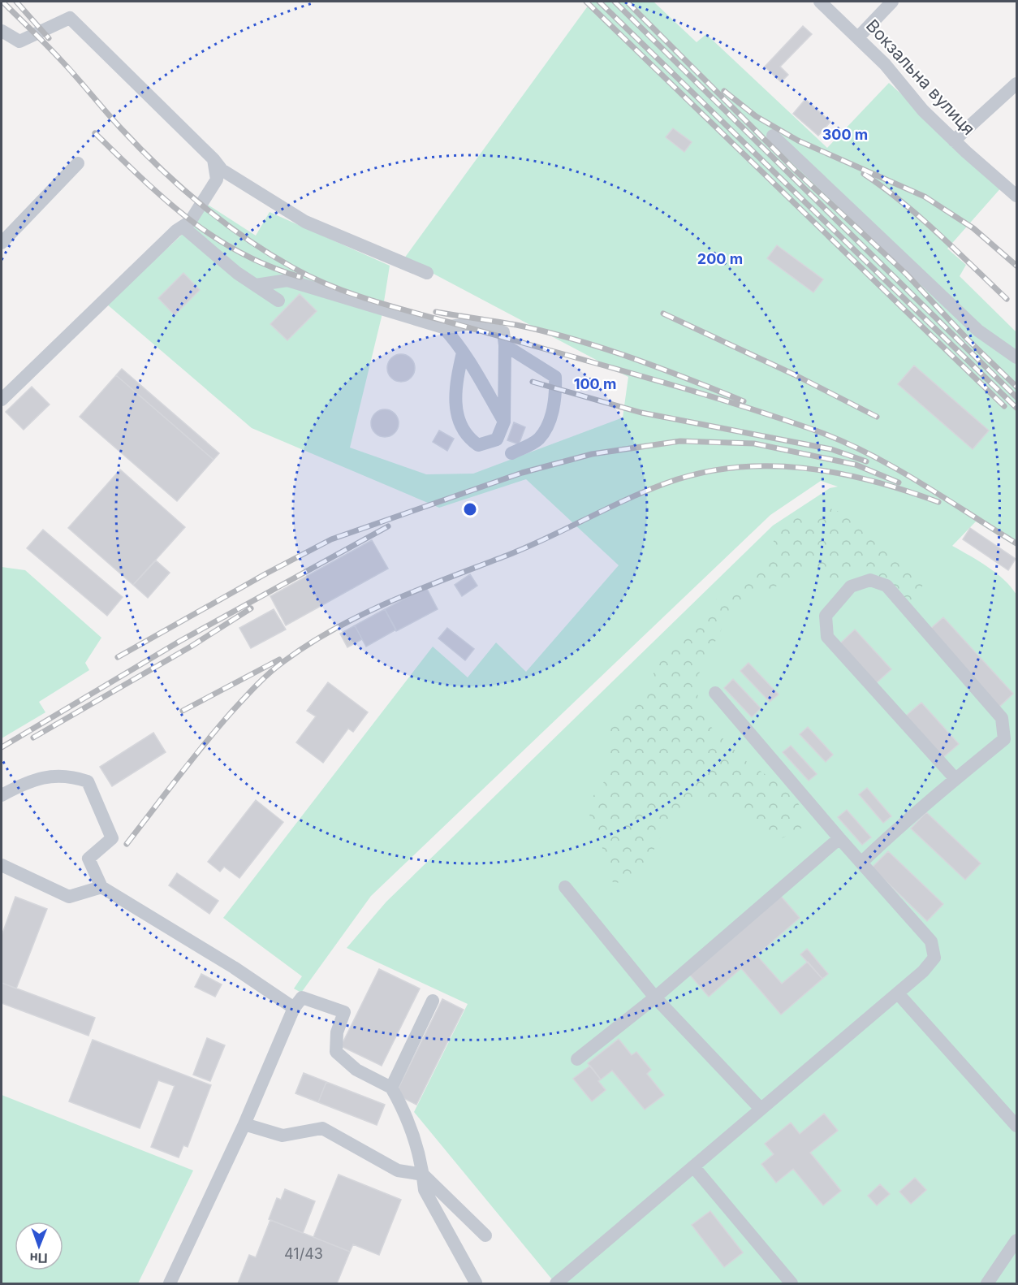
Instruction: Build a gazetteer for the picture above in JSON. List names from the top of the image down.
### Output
{
  "streets": {
    "street": ["Вокзальна вулиця"]
  },
  "house_numbers": ["41/43"],
  "north": "bottom",
  "rings": ["300 m", "200 m", "100 m"]
}
